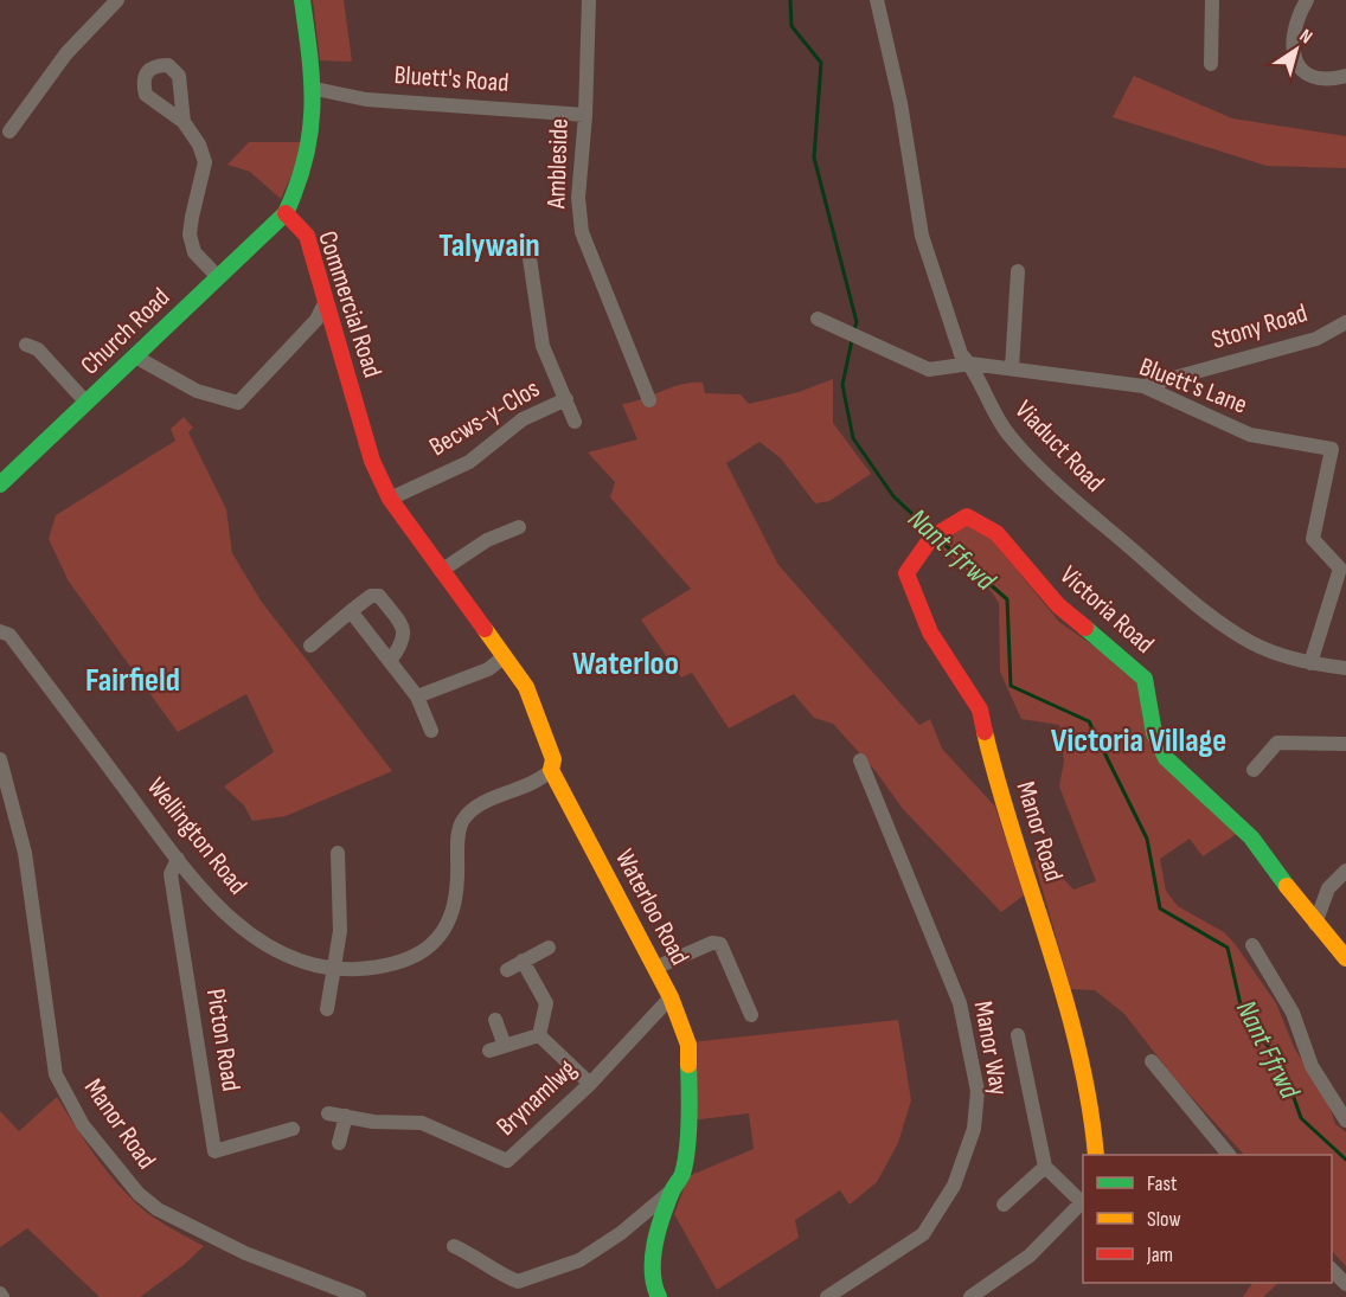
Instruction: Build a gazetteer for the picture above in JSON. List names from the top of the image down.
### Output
{
  "streets": {
    "street": [
      "Bluett's Road",
      "Ambleside",
      "Commercial Road",
      "Stony Road",
      "Church Road",
      "Bluett's Lane",
      "Becws-y-Clos",
      "Viaduct Road",
      "Victoria Road",
      "Manor Road",
      "Wellington Road",
      "Waterloo Road",
      "Picton Road",
      "Manor Way",
      "Brynamlwg"
    ]
  },
  "crossings": [
    ["Bluett's Road", "Ambleside"],
    ["Bluett's Road", "Commercial Road"],
    ["Commercial Road", "Church Road"],
    ["Commercial Road", "Becws-y-Clos"],
    ["Commercial Road", "Waterloo Road"],
    ["Stony Road", "Bluett's Lane"],
    ["Bluett's Lane", "Viaduct Road"],
    ["Victoria Road", "Manor Road"],
    ["Wellington Road", "Waterloo Road"],
    ["Wellington Road", "Picton Road"],
    ["Waterloo Road", "Brynamlwg"]
  ],
  "districts": [
    "Talywain",
    "Waterloo",
    "Fairfield",
    "Victoria Village"
  ],
  "water": ["Nant Ffrwd"],
  "legend": ["Fast", "Slow", "Jam"],
  "north": "top right"
}
